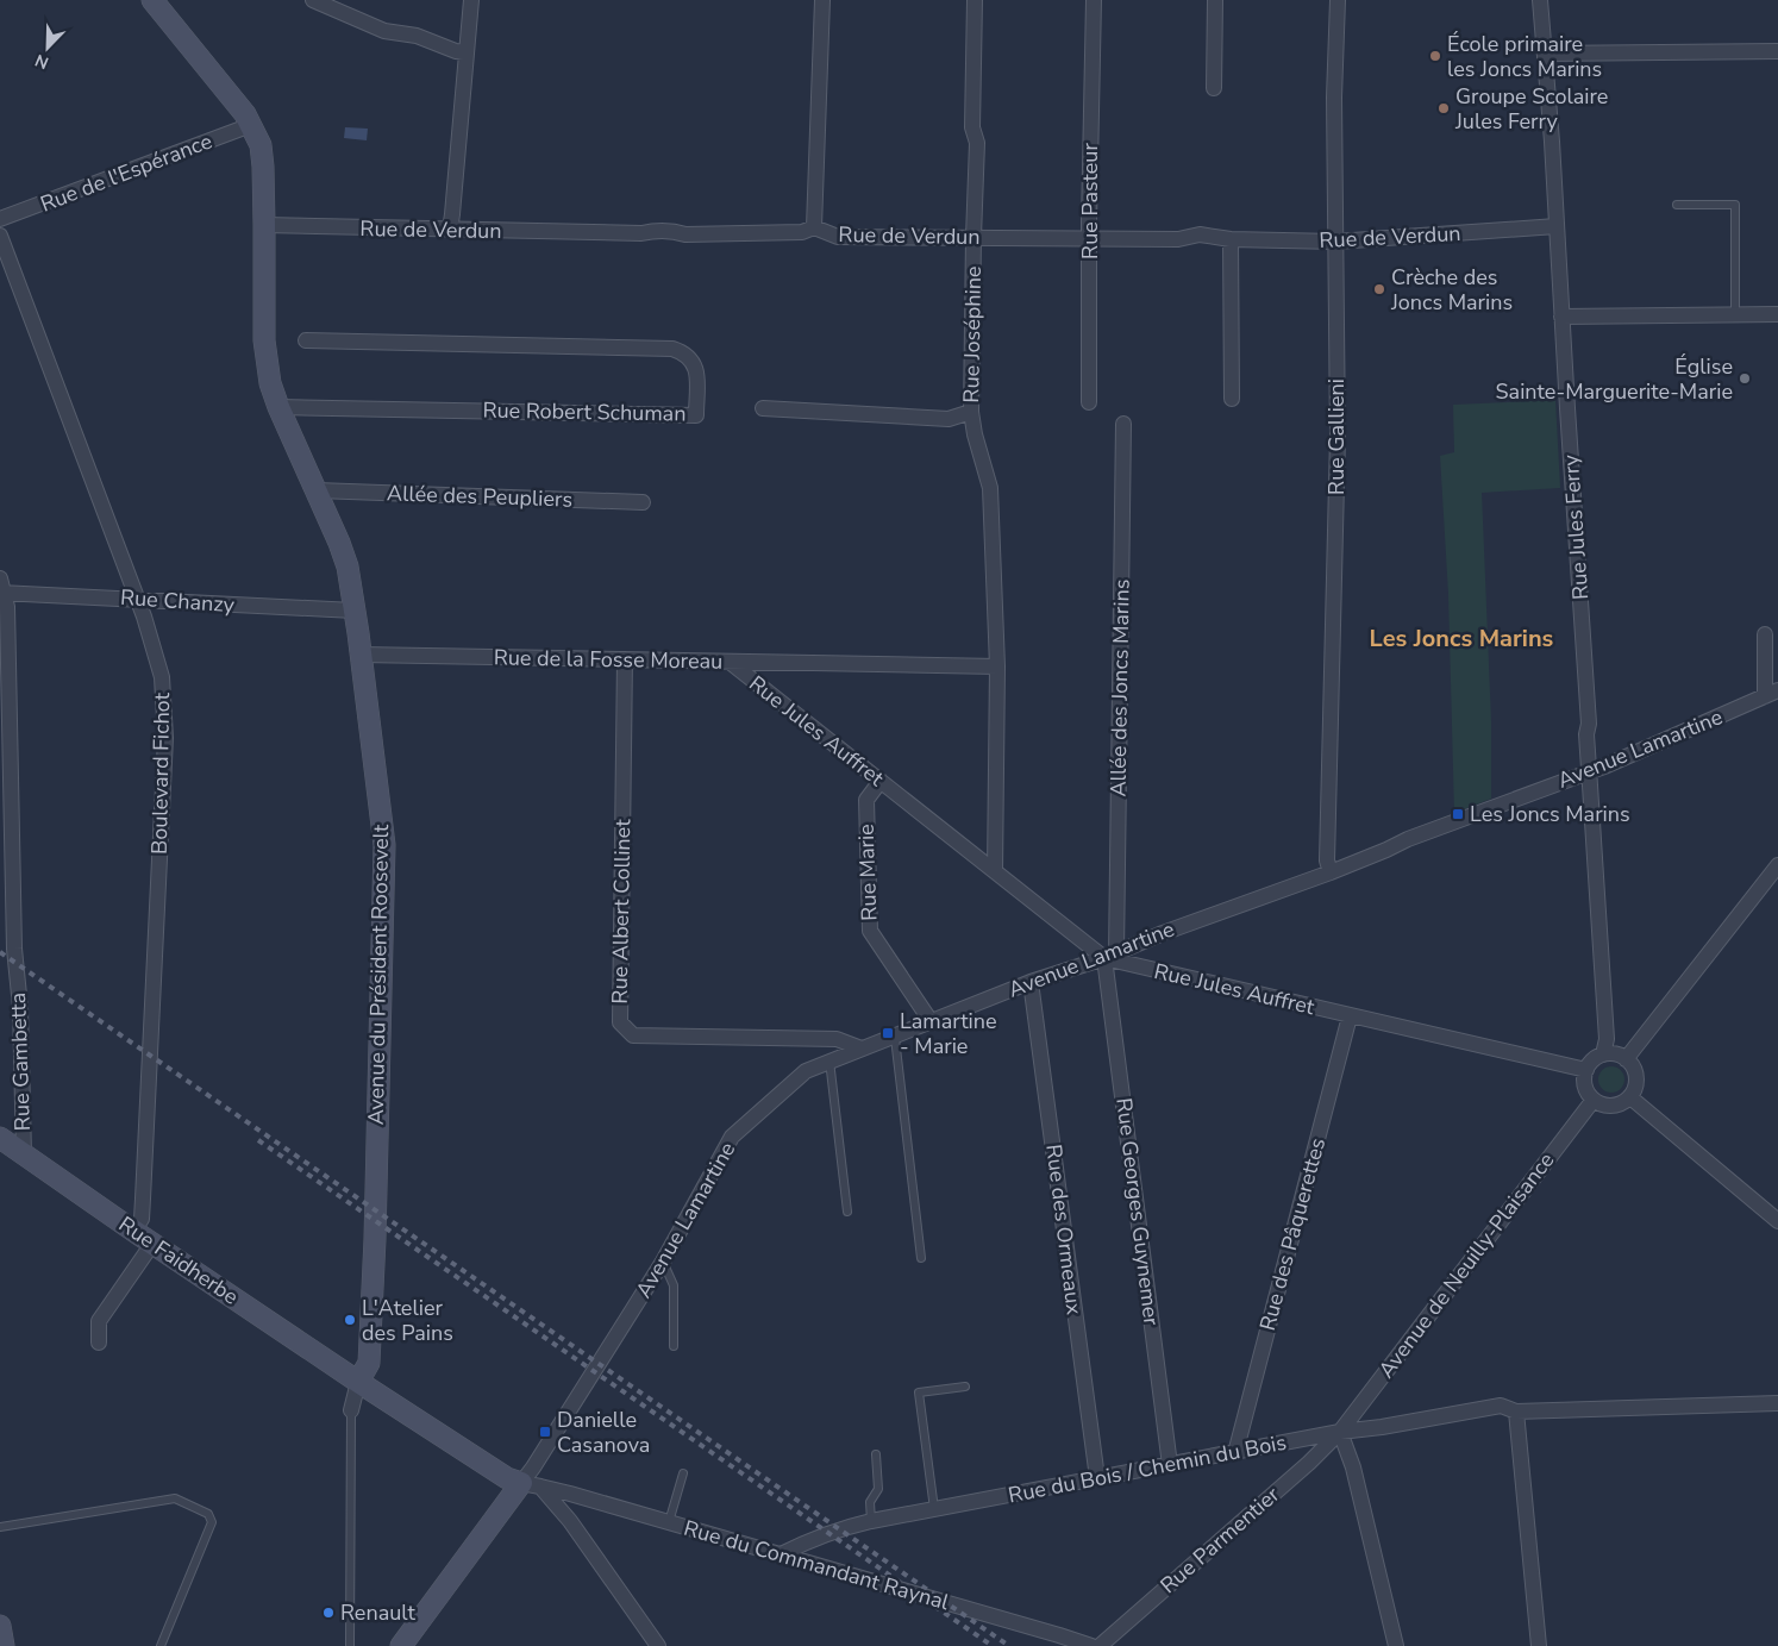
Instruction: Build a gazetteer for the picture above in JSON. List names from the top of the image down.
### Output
{
  "streets": {
    "street": [
      "Rue de l'Espérance",
      "Rue Pasteur",
      "Rue de Verdun",
      "Rue Joséphine",
      "Rue Robert Schuman",
      "Rue Gallieni",
      "Allée des Peupliers",
      "Rue Jules Ferry",
      "Rue Chanzy",
      "Rue de la Fosse Moreau",
      "Allée des Joncs Marins",
      "Rue Jules Auffret",
      "Avenue Lamartine",
      "Boulevard Fichot",
      "Rue Marie",
      "Rue Albert Collinet",
      "Avenue du Président Roosevelt",
      "Rue Gambetta",
      "Rue Georges Guynemer",
      "Rue des Ormeaux",
      "Rue des Pâquerettes",
      "Rue Faidherbe",
      "Avenue de Neuilly-Plaisance",
      "Rue du Bois / Chemin du Bois",
      "Rue Parmentier",
      "Rue du Commandant Raynal"
    ]
  },
  "crossings": [
    ["Rue de l'Espérance", "Avenue du Président Roosevelt"],
    ["Rue Pasteur", "Rue de Verdun"],
    ["Rue de Verdun", "Rue Joséphine"],
    ["Rue de Verdun", "Rue Gallieni"],
    ["Rue de Verdun", "Rue Jules Ferry"],
    ["Rue de Verdun", "Avenue du Président Roosevelt"],
    ["Rue Joséphine", "Rue de la Fosse Moreau"],
    ["Rue Joséphine", "Rue Jules Auffret"],
    ["Rue Robert Schuman", "Avenue du Président Roosevelt"],
    ["Rue Gallieni", "Avenue Lamartine"],
    ["Allée des Peupliers", "Avenue du Président Roosevelt"],
    ["Rue Jules Ferry", "Rue Jules Auffret"],
    ["Rue Jules Ferry", "Avenue Lamartine"],
    ["Rue Jules Ferry", "Avenue de Neuilly-Plaisance"],
    ["Rue Chanzy", "Boulevard Fichot"],
    ["Rue Chanzy", "Avenue du Président Roosevelt"],
    ["Rue Chanzy", "Rue Gambetta"],
    ["Rue de la Fosse Moreau", "Rue Jules Auffret"],
    ["Rue de la Fosse Moreau", "Rue Albert Collinet"],
    ["Rue de la Fosse Moreau", "Avenue du Président Roosevelt"],
    ["Allée des Joncs Marins", "Rue Jules Auffret"],
    ["Allée des Joncs Marins", "Avenue Lamartine"],
    ["Allée des Joncs Marins", "Rue Georges Guynemer"],
    ["Rue Jules Auffret", "Avenue Lamartine"],
    ["Rue Jules Auffret", "Rue Marie"],
    ["Rue Jules Auffret", "Rue Georges Guynemer"],
    ["Rue Jules Auffret", "Rue des Pâquerettes"],
    ["Rue Jules Auffret", "Avenue de Neuilly-Plaisance"],
    ["Avenue Lamartine", "Rue Marie"],
    ["Avenue Lamartine", "Rue Albert Collinet"],
    ["Avenue Lamartine", "Rue Georges Guynemer"],
    ["Avenue Lamartine", "Rue des Ormeaux"],
    ["Avenue Lamartine", "Rue du Commandant Raynal"],
    ["Boulevard Fichot", "Rue Faidherbe"],
    ["Avenue du Président Roosevelt", "Rue Faidherbe"],
    ["Rue Gambetta", "Rue Faidherbe"],
    ["Rue Georges Guynemer", "Rue du Bois / Chemin du Bois"],
    ["Rue des Ormeaux", "Rue du Bois / Chemin du Bois"],
    ["Rue des Pâquerettes", "Rue du Bois / Chemin du Bois"],
    ["Avenue de Neuilly-Plaisance", "Rue du Bois / Chemin du Bois"],
    ["Avenue de Neuilly-Plaisance", "Rue Parmentier"],
    ["Rue du Bois / Chemin du Bois", "Rue Parmentier"],
    ["Rue du Bois / Chemin du Bois", "Rue du Commandant Raynal"]
  ],
  "districts": ["Les Joncs Marins"],
  "places": {
    "other": [
      "École primaire les Joncs Marins",
      "Groupe Scolaire Jules Ferry",
      "Crèche des Joncs Marins",
      "Église Sainte-Marguerite-Marie",
      "L'Atelier des Pains",
      "Renault"
    ],
    "transit": ["Les Joncs Marins", "Lamartine - Marie", "Danielle Casanova"]
  },
  "north": "bottom left"
}
